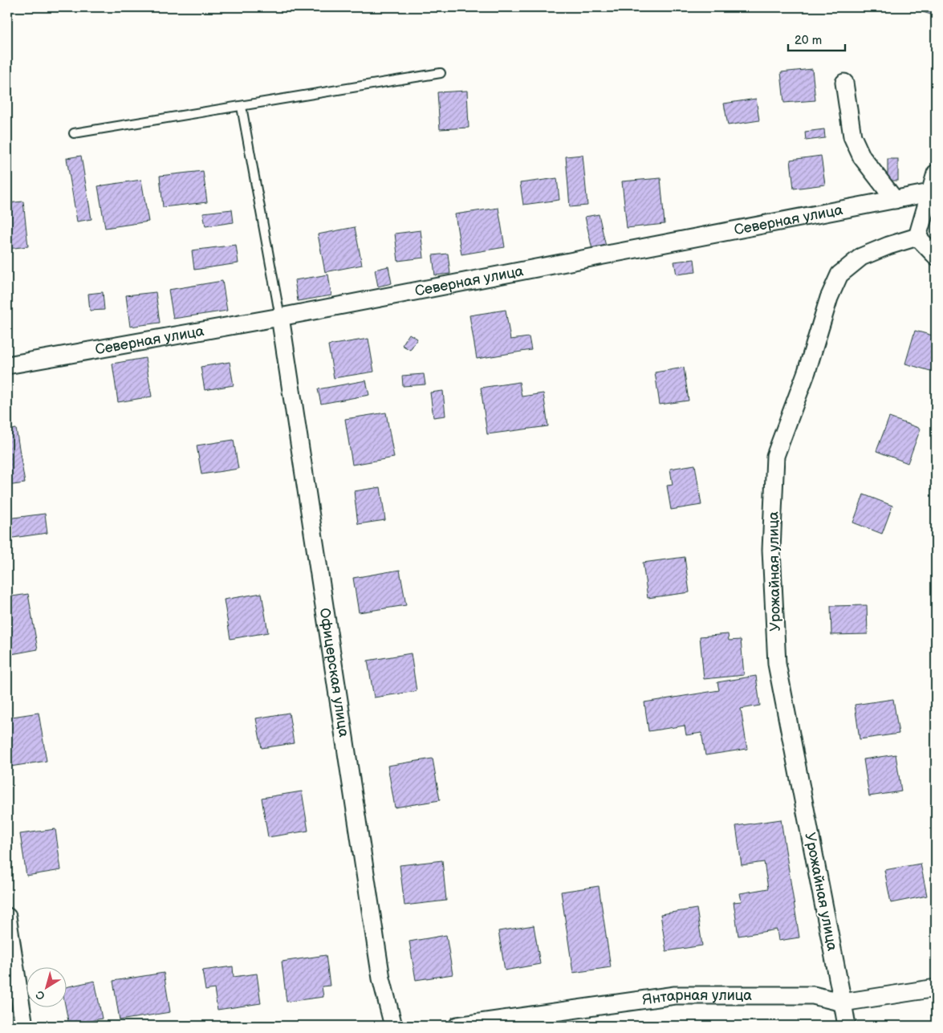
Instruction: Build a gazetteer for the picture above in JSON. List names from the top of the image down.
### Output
{
  "streets": {
    "street": [
      "Северная улица",
      "Урожайная улица",
      "Офицерская улица",
      "Янтарная улица"
    ]
  },
  "crossings": [
    ["Северная улица", "Офицерская улица"],
    ["Урожайная улица", "Янтарная улица"]
  ],
  "scale_bar": "20 m",
  "north": "bottom left"
}
